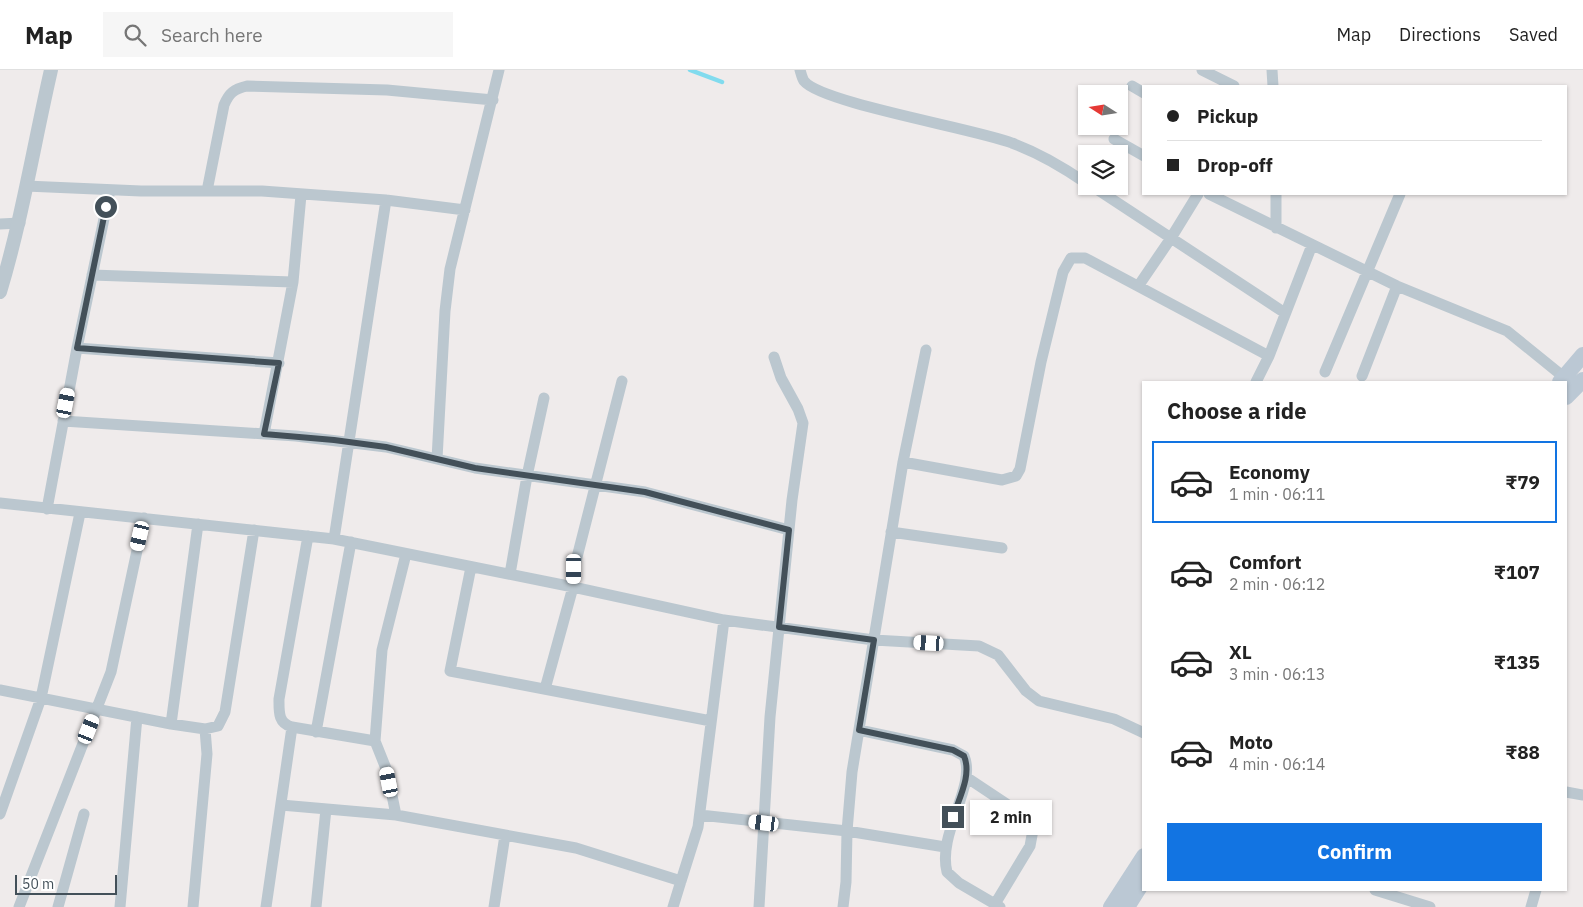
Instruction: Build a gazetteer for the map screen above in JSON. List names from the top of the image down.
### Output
{
  "scale_bar": "50 m",
  "north": "left",
  "page": {
    "header": "Map",
    "search": "Search here",
    "nav": ["Map", "Directions", "Saved"],
    "banner": ["Pickup", "Drop-off"],
    "heading": "Choose a ride",
    "list": [
      {
        "name": "Economy",
        "note": "1 min · 06:11",
        "value": "₹79"
      },
      {
        "name": "Comfort",
        "note": "2 min · 06:12",
        "value": "₹107"
      },
      {
        "name": "XL",
        "note": "3 min · 06:13",
        "value": "₹135"
      },
      {
        "name": "Moto",
        "note": "4 min · 06:14",
        "value": "₹88"
      }
    ],
    "bubble": "2 min",
    "buttons": "Confirm",
    "scale": "50 m"
  }
}
